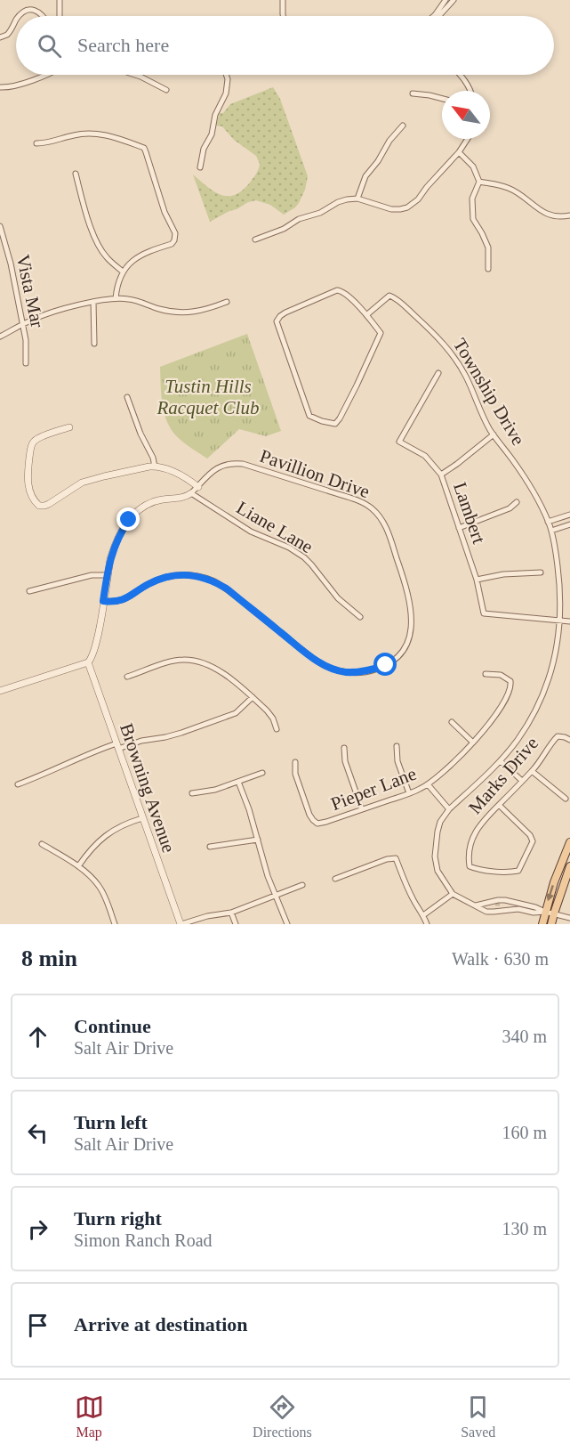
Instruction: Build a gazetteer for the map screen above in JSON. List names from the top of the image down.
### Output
{
  "streets": {
    "street": [
      "Vista Mar",
      "Township Drive",
      "Pavillion Drive",
      "Lambert",
      "Liane Lane",
      "Marks Drive",
      "Browning Avenue",
      "Pieper Lane"
    ]
  },
  "crossings": [
    ["Township Drive", "Lambert"],
    ["Pavillion Drive", "Liane Lane"]
  ],
  "parks": ["Tustin Hills Racquet Club"],
  "north": "top left",
  "page": {
    "search": "Search here",
    "heading": ["8 min", "Walk · 630 m"],
    "list": [
      ["Continue", "Salt Air Drive", "340 m"],
      ["Turn left", "Salt Air Drive", "160 m"],
      ["Turn right", "Simon Ranch Road", "130 m"],
      "Arrive at destination"
    ],
    "nav": ["Map", "Directions", "Saved"]
  }
}
